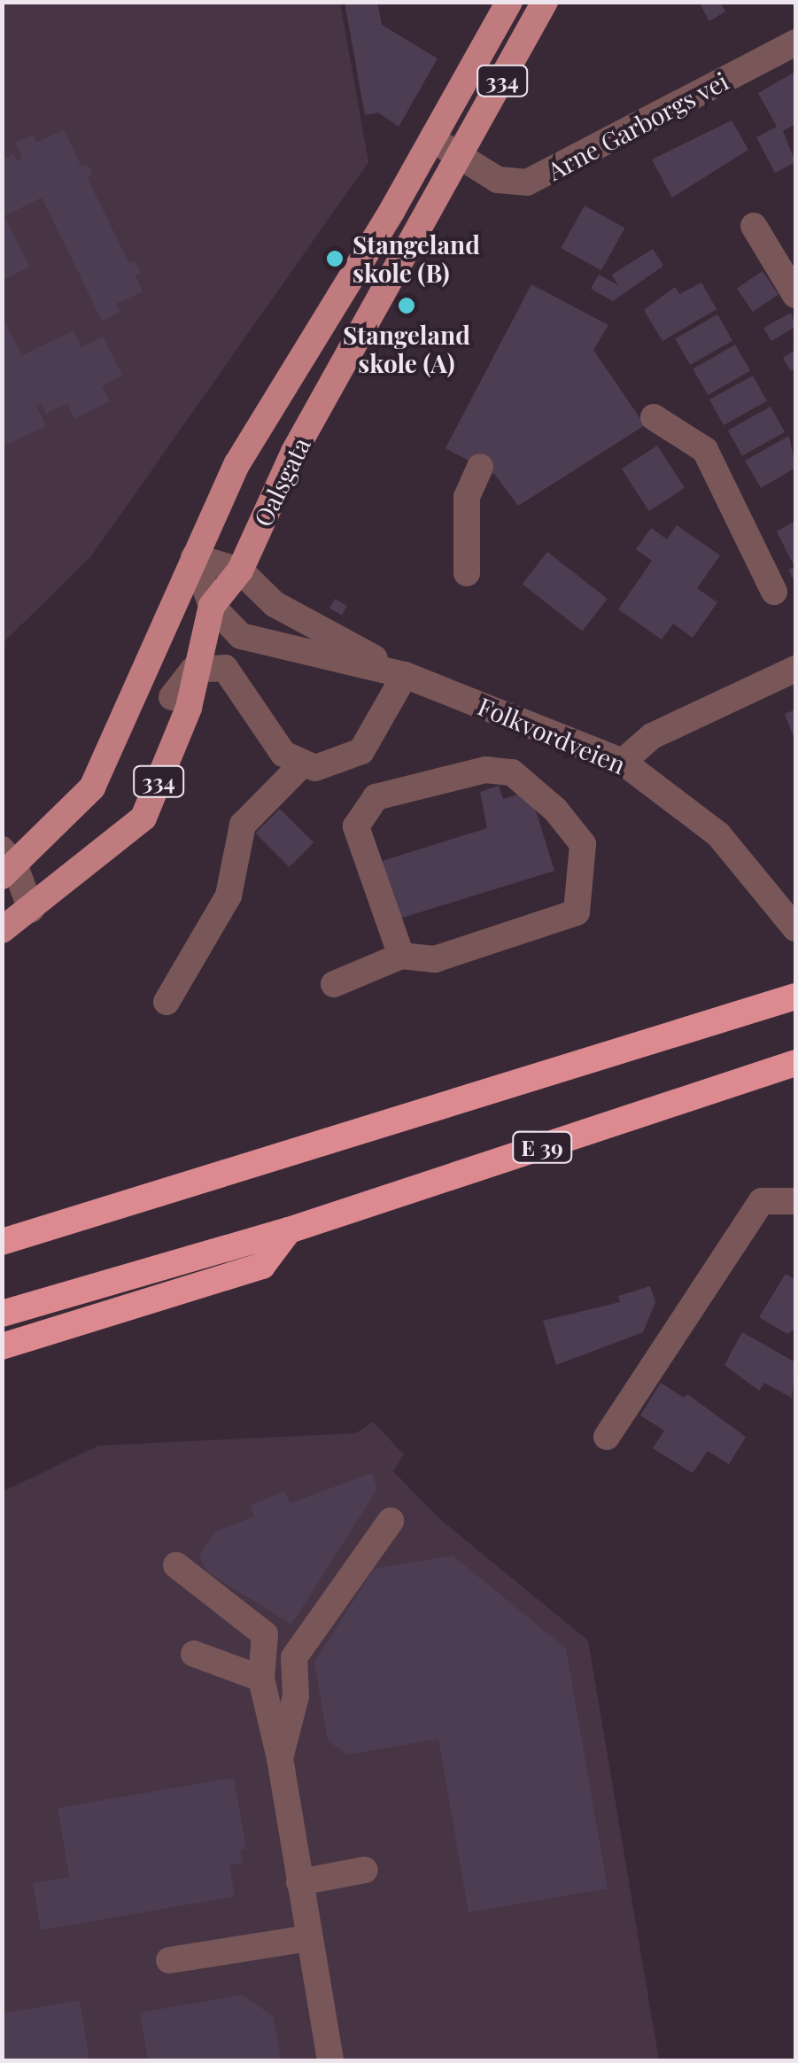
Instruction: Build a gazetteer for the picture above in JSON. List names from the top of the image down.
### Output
{
  "streets": {
    "highway": ["E 39"],
    "main road": ["334", "Oalsgata"],
    "street": ["Arne Garborgs vei", "Folkvordveien"]
  },
  "crossings": [
    ["Arne Garborgs vei", "Oalsgata"],
    ["Oalsgata", "Folkvordveien"]
  ],
  "places": ["Stangeland skole (B)", "Stangeland skole (A)"]
}
